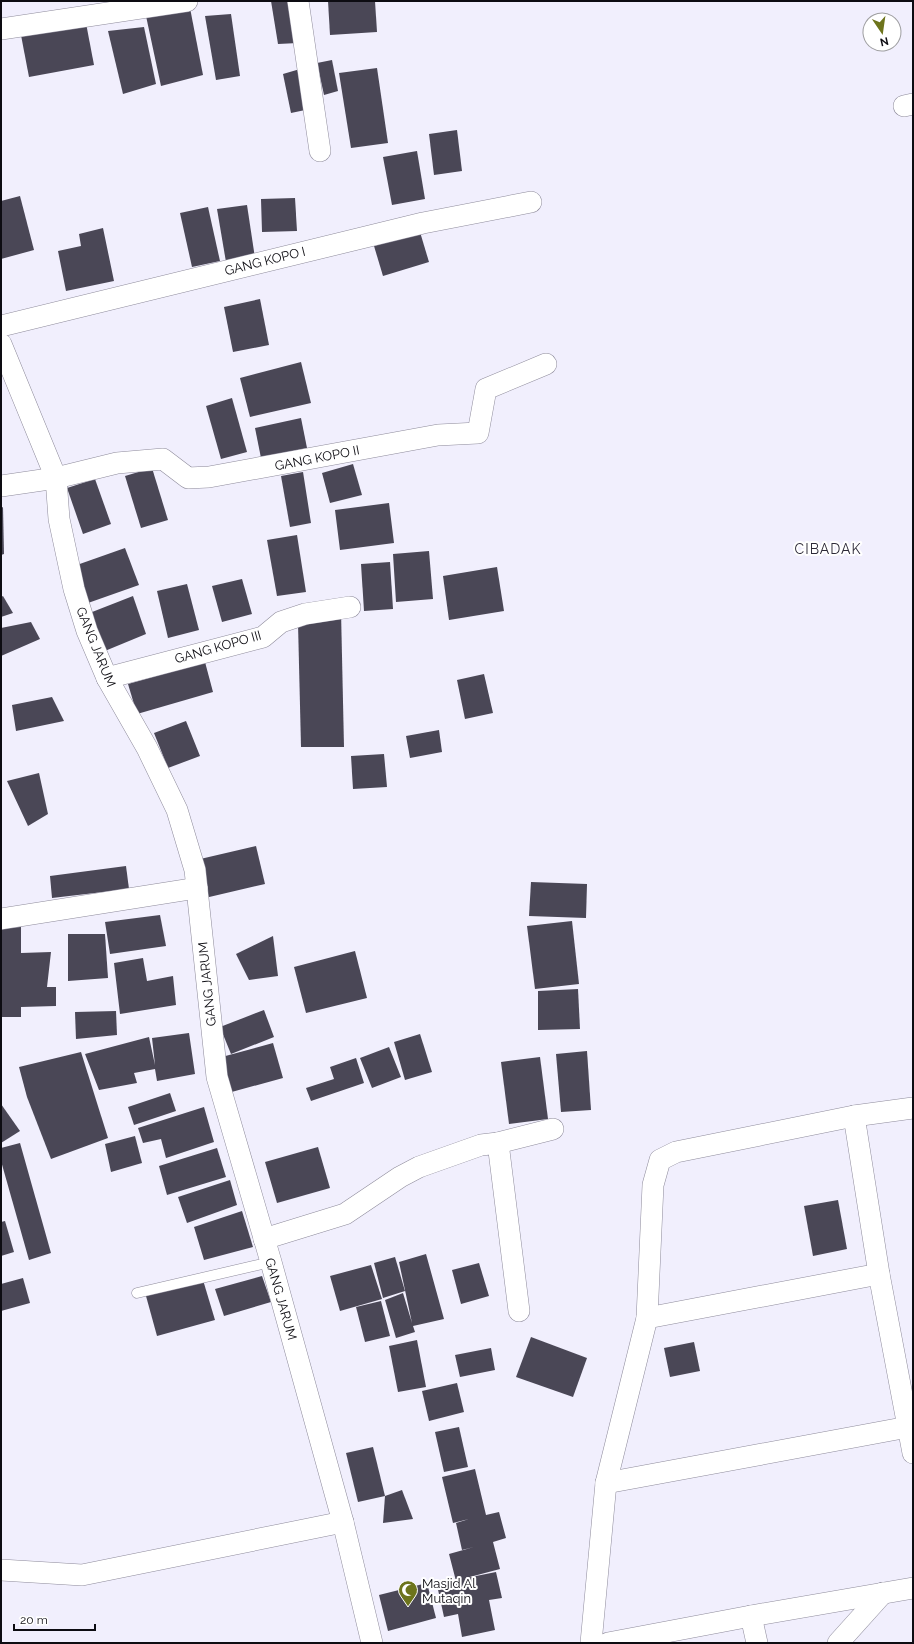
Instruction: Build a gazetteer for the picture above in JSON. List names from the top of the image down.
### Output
{
  "streets": {
    "street": [
      "GANG KOPO I",
      "GANG KOPO II",
      "GANG JARUM",
      "GANG KOPO III"
    ]
  },
  "crossings": [
    ["GANG KOPO II", "GANG JARUM"],
    ["GANG JARUM", "GANG KOPO III"]
  ],
  "districts": ["CIBADAK"],
  "places": {
    "mosque": ["Masjid Al Mutaqin"]
  },
  "scale_bar": "20 m",
  "north": "bottom"
}
